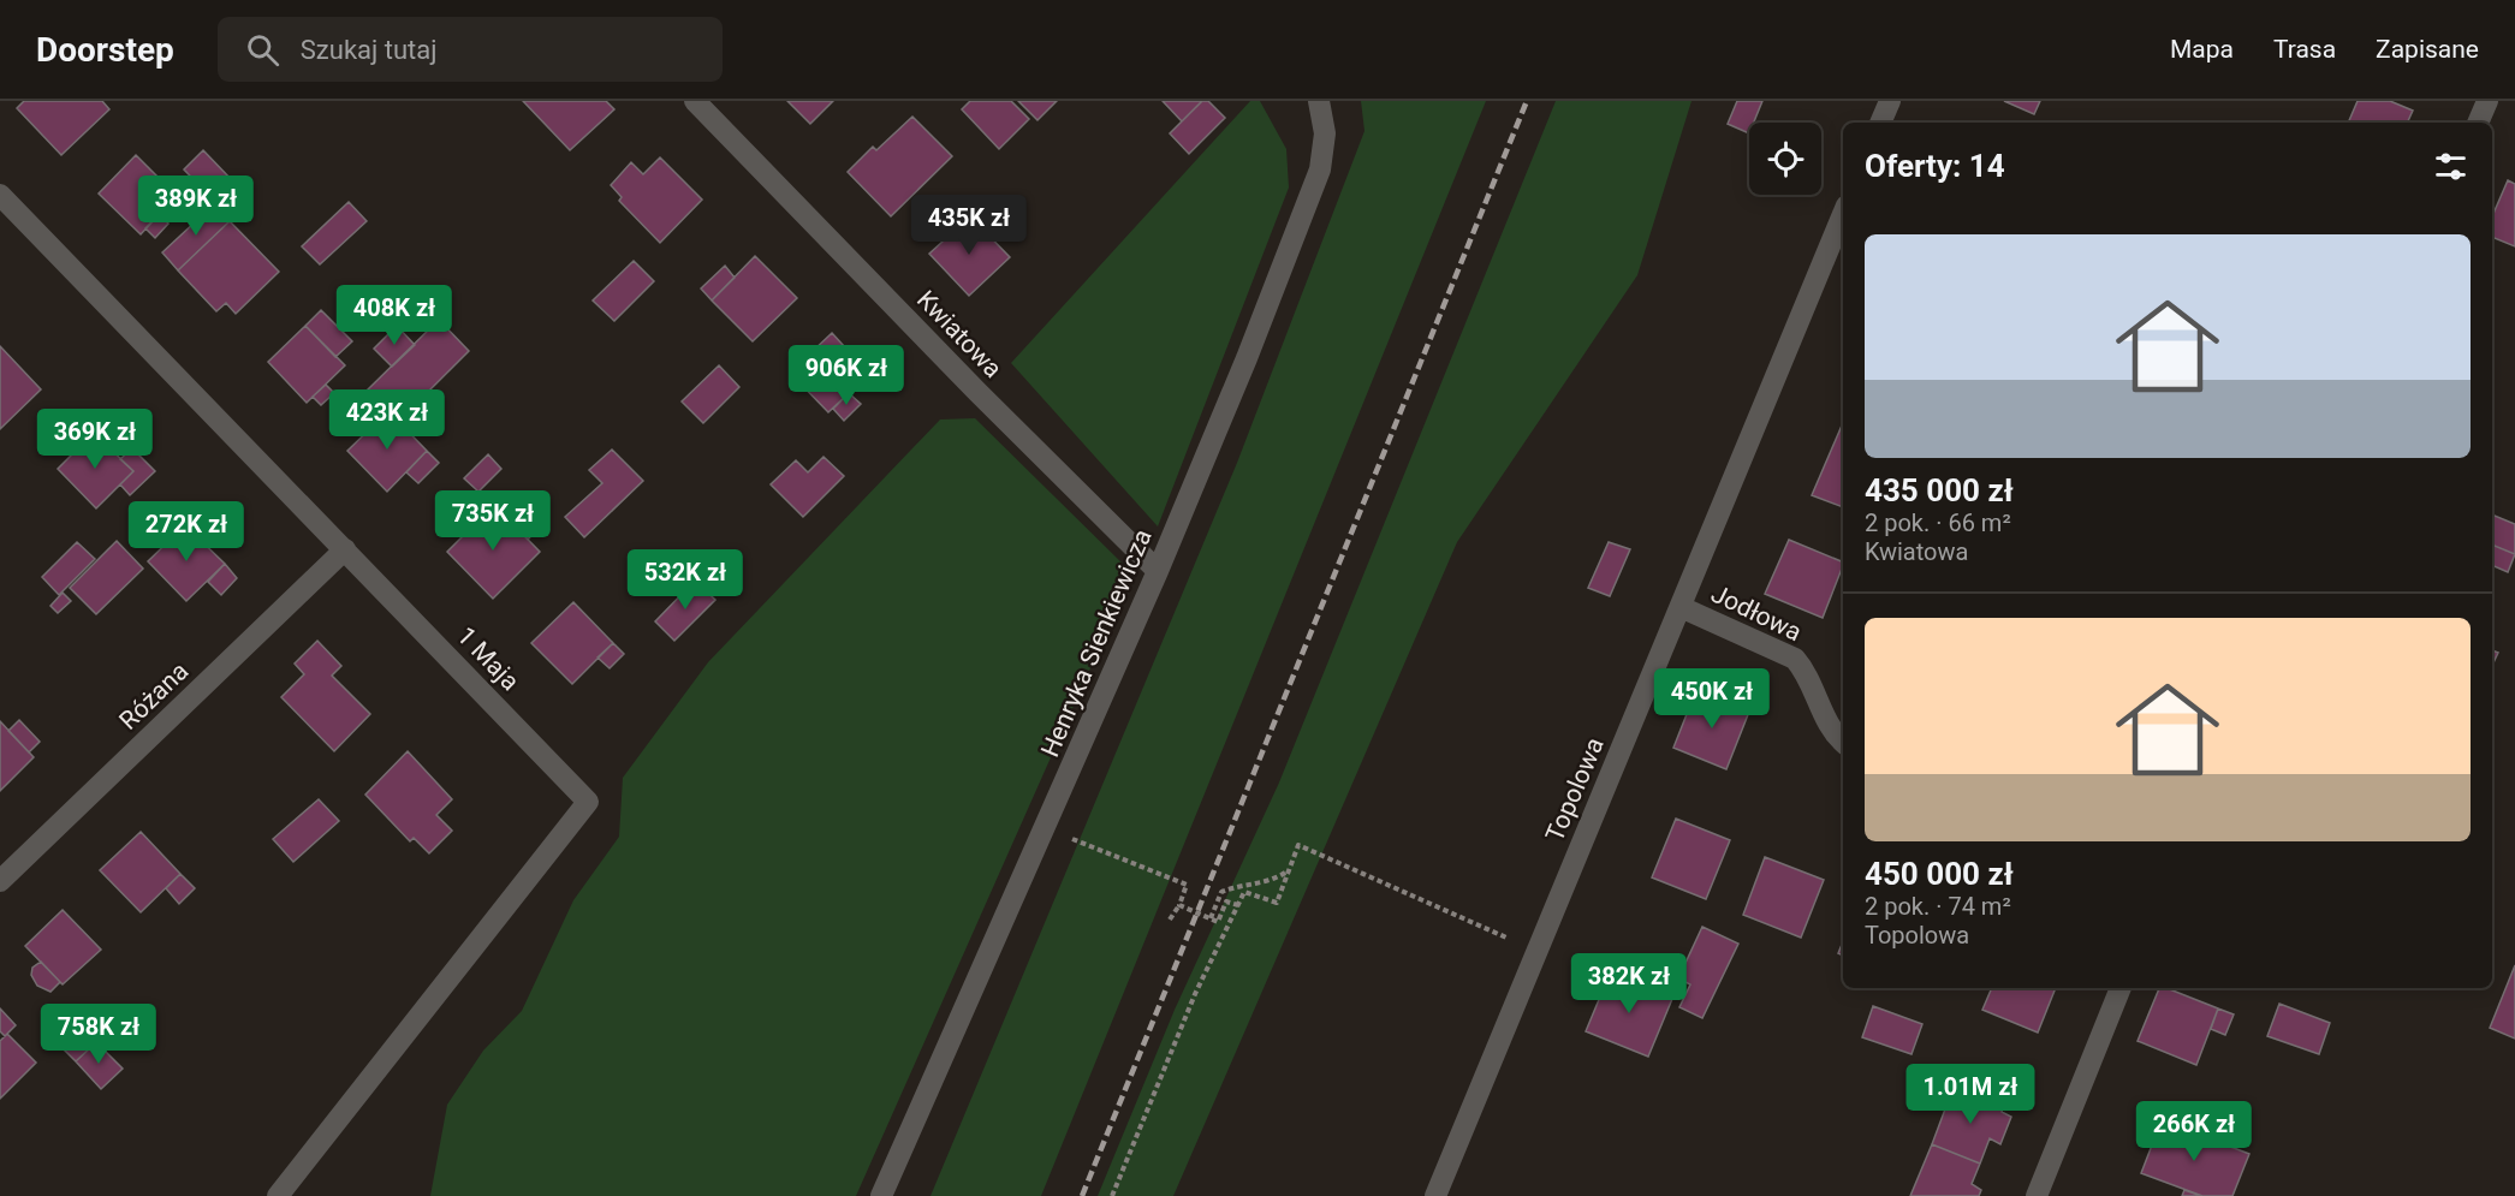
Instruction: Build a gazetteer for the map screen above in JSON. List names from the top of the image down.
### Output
{
  "streets": {
    "street": [
      "Kwiatowa",
      "Jodłowa",
      "Henryka Sienkiewicza",
      "1 Maja",
      "Różana",
      "Topolowa"
    ]
  },
  "crossings": [
    ["Kwiatowa", "Henryka Sienkiewicza"],
    ["Jodłowa", "Topolowa"],
    ["1 Maja", "Różana"]
  ],
  "page": {
    "header": "Doorstep",
    "search": "Szukaj tutaj",
    "nav": ["Mapa", "Trasa", "Zapisane"],
    "heading": "Oferty: 14",
    "price": [
      "389K zł",
      "435K zł",
      "408K zł",
      "906K zł",
      "423K zł",
      "369K zł",
      "735K zł",
      "272K zł",
      "532K zł",
      "450K zł",
      "382K zł",
      "758K zł",
      "1.01M zł",
      "266K zł"
    ],
    "list": [
      {
        "name": "435 000 zł",
        "note": "2 pok. · 66 m² · Kwiatowa"
      },
      {
        "name": "450 000 zł",
        "note": "2 pok. · 74 m² · Topolowa"
      }
    ]
  }
}
